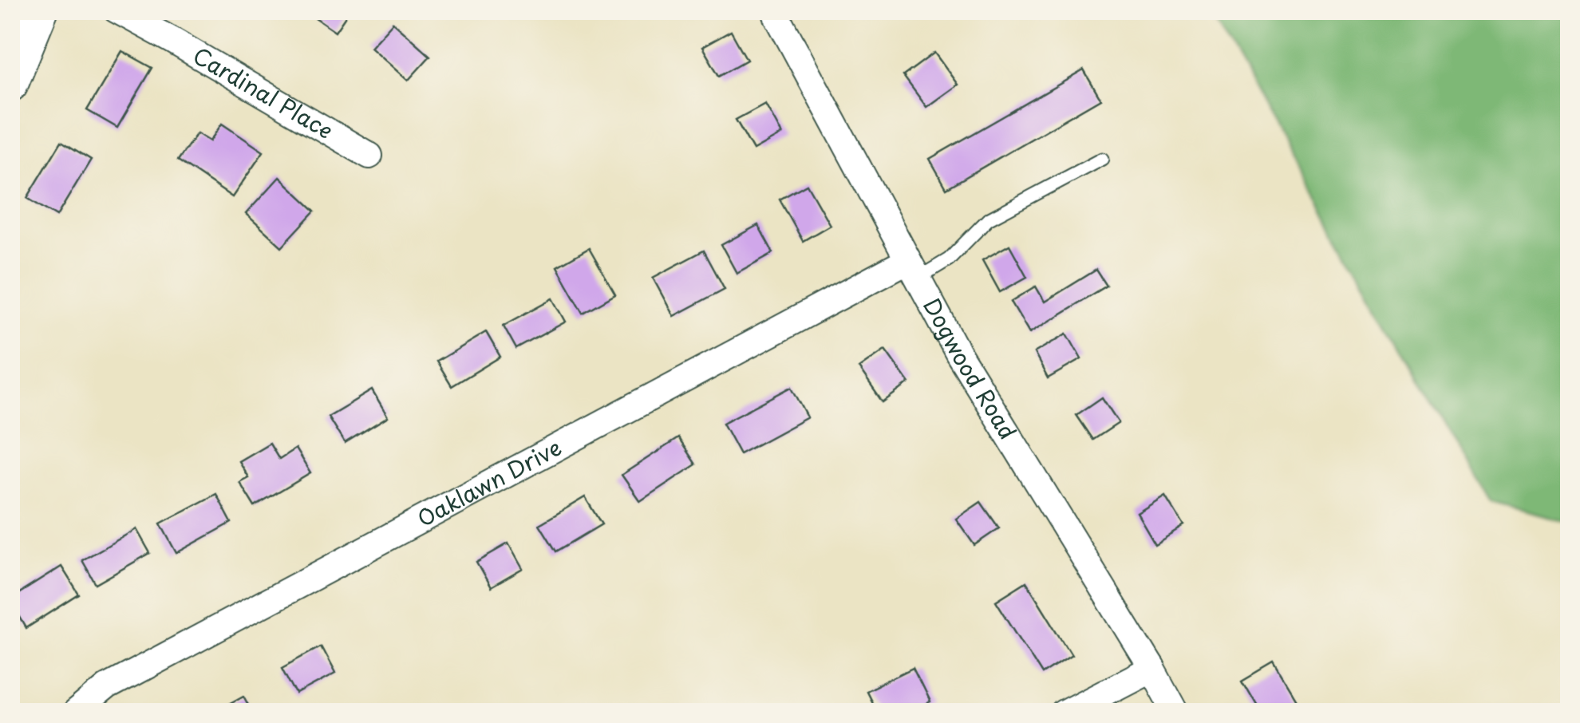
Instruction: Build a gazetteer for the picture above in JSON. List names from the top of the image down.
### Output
{
  "streets": {
    "street": ["Cardinal Place", "Dogwood Road", "Oaklawn Drive"]
  },
  "crossings": [
    ["Dogwood Road", "Oaklawn Drive"]
  ]
}
